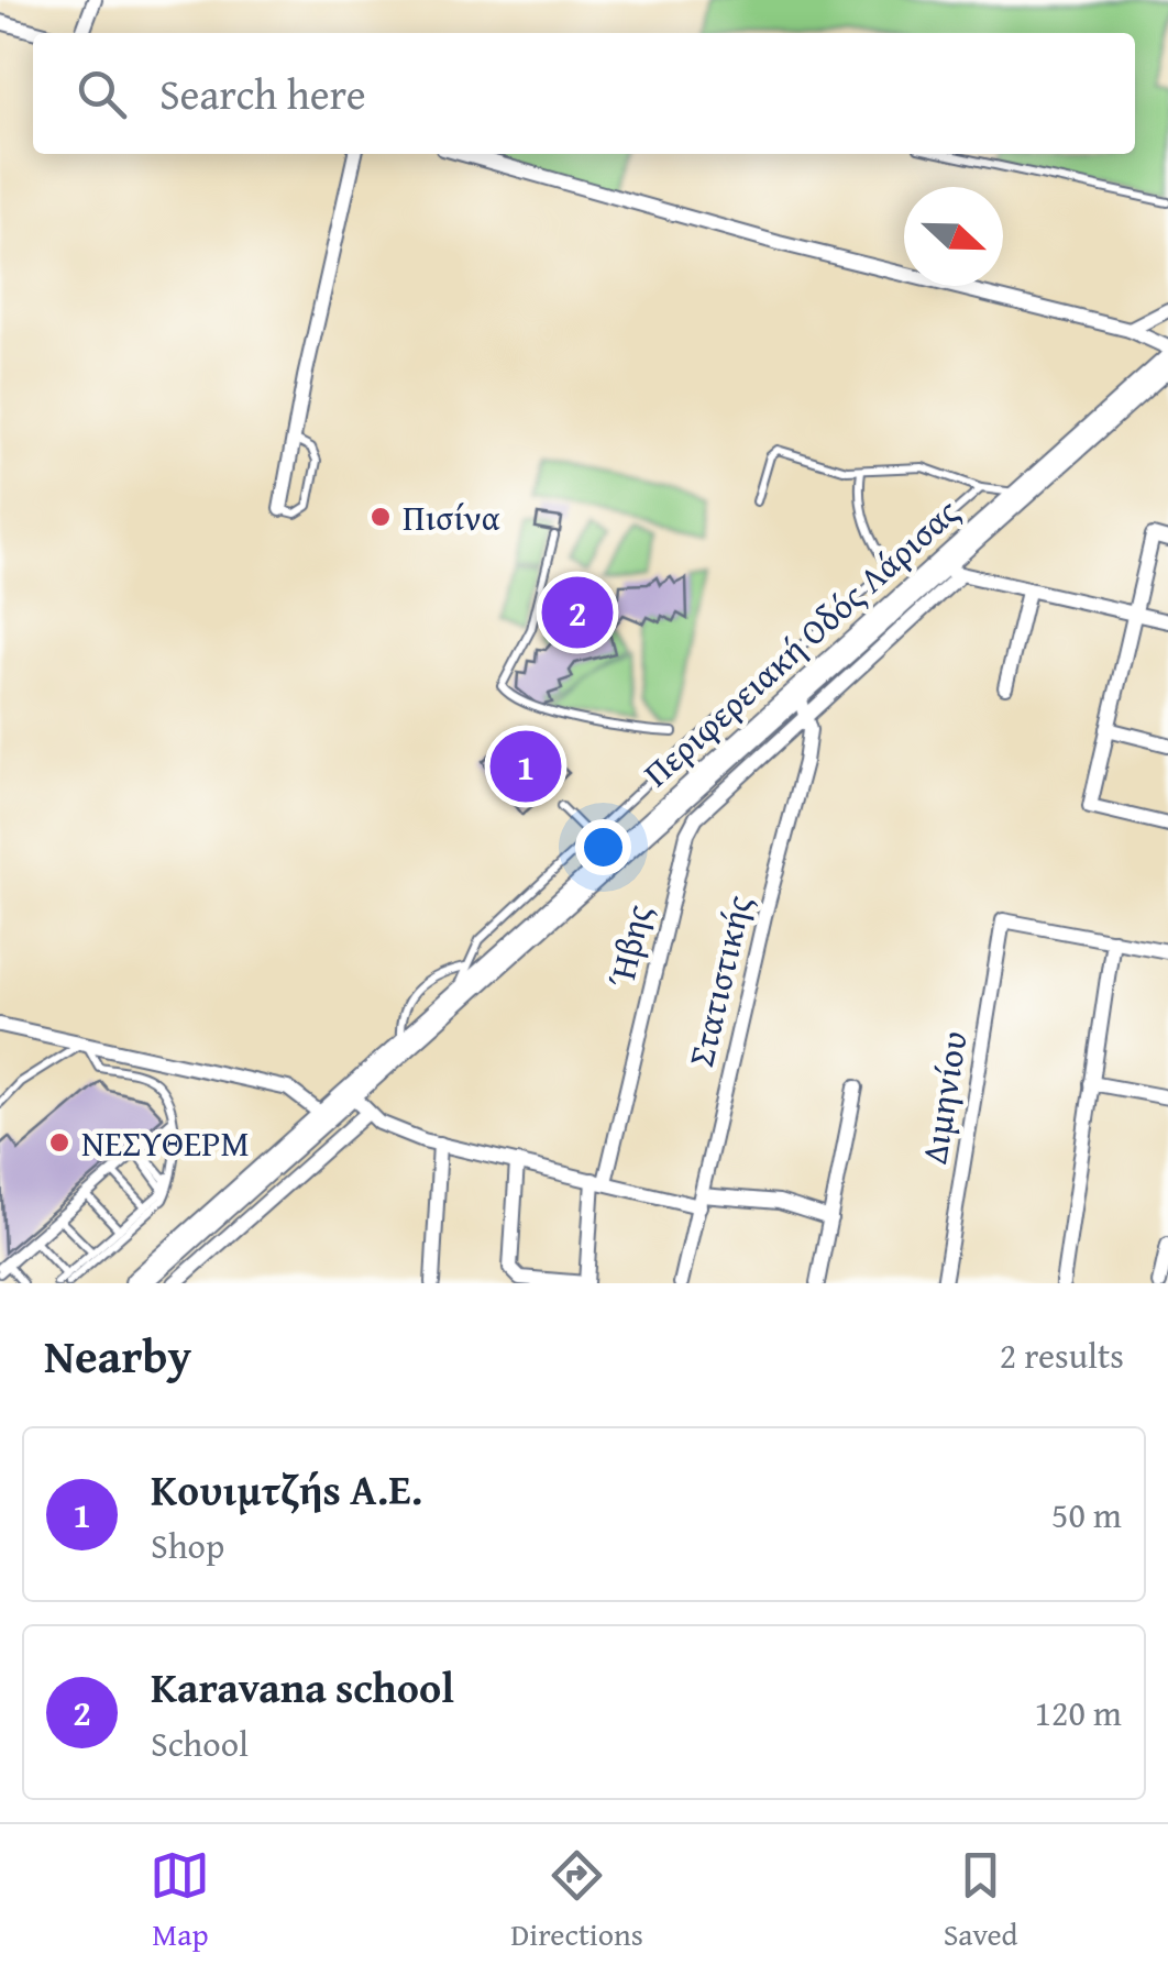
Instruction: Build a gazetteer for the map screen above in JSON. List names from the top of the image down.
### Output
{
  "streets": {
    "highway": ["Περιφερειακή Οδός Λάρισας"],
    "street": ["Ήβης", "Στατιστικής", "Διμηνίου"]
  },
  "crossings": [
    ["Περιφερειακή Οδός Λάρισας", "Ήβης"],
    ["Περιφερειακή Οδός Λάρισας", "Στατιστικής"],
    ["Ήβης", "Στατιστικής"]
  ],
  "places": ["Πισίνα", "ΝΕΣΥΘΕΡΜ"],
  "north": "right",
  "page": {
    "search": "Search here",
    "pins": ["2", "1"],
    "heading": ["Nearby", "2 results"],
    "list": [
      {
        "mark": "1",
        "name": "Κουιμτζήs Α.Ε.",
        "note": "Shop",
        "value": "50 m"
      },
      {
        "mark": "2",
        "name": "Karavana school",
        "note": "School",
        "value": "120 m"
      }
    ],
    "nav": ["Map", "Directions", "Saved"]
  }
}
